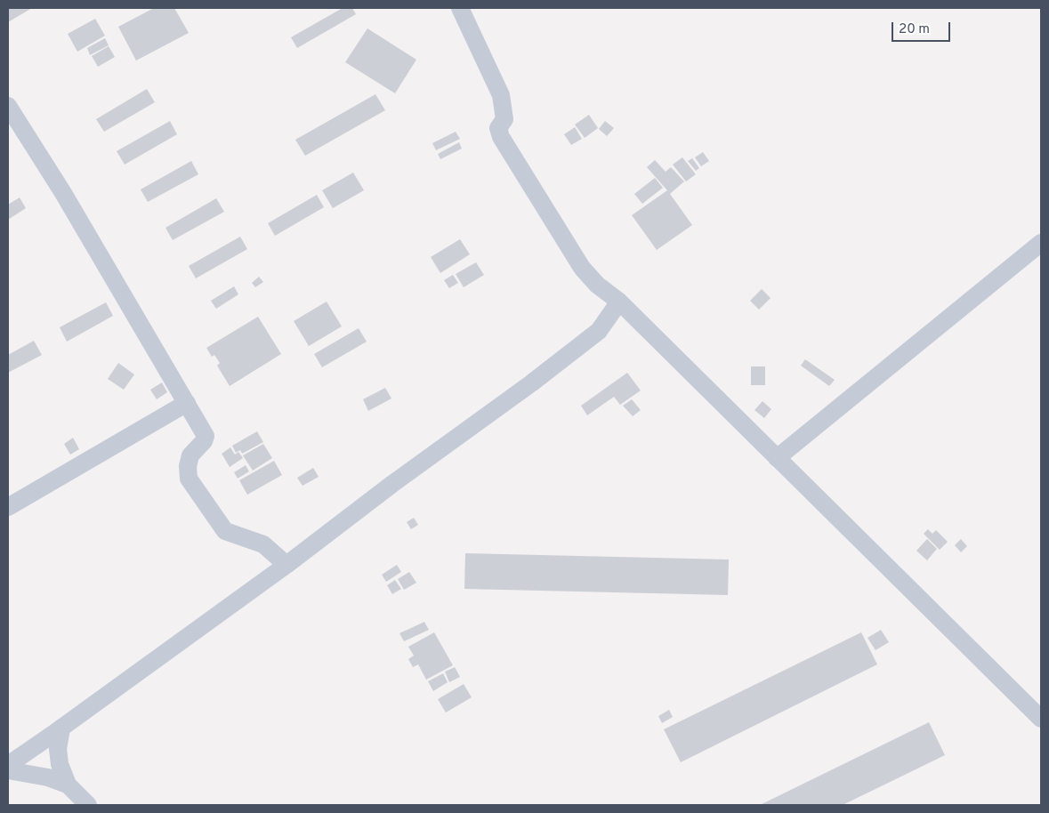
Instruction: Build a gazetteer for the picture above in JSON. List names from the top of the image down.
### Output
{
  "scale_bar": "20 m"
}
